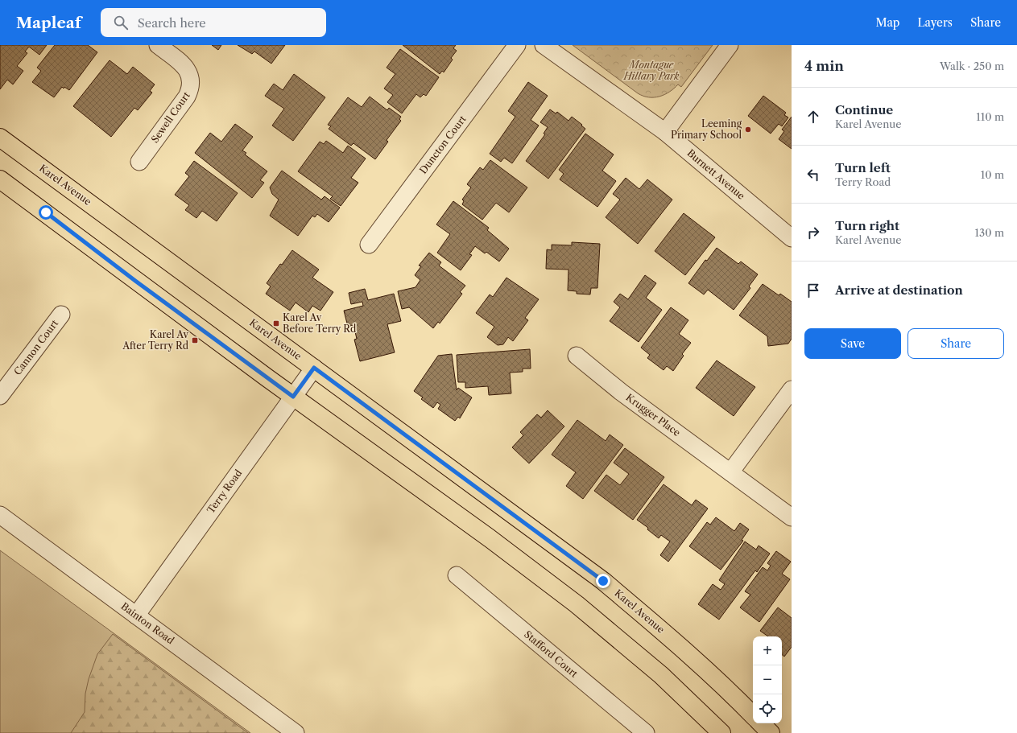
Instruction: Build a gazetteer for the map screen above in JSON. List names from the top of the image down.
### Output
{
  "streets": {
    "main road": ["Karel Avenue"],
    "street": [
      "Sewell Court",
      "Duncton Court",
      "Burnett Avenue",
      "Cannon Court",
      "Krugger Place",
      "Terry Road",
      "Bainton Road",
      "Stafford Court"
    ]
  },
  "crossings": [
    ["Karel Avenue", "Terry Road"],
    ["Terry Road", "Bainton Road"]
  ],
  "parks": ["Montague Hillary Park"],
  "places": {
    "other": ["Leeming Primary School"],
    "transit": ["Karel Av Before Terry Rd", "Karel Av After Terry Rd"]
  },
  "page": {
    "header": "Mapleaf",
    "search": "Search here",
    "nav": ["Map", "Layers", "Share"],
    "heading": ["4 min", "Walk · 250 m"],
    "list": [
      ["Continue", "Karel Avenue", "110 m"],
      ["Turn left", "Terry Road", "10 m"],
      ["Turn right", "Karel Avenue", "130 m"],
      "Arrive at destination"
    ],
    "buttons": ["Save", "Share"],
    "map_buttons": ["+", "−"]
  }
}
